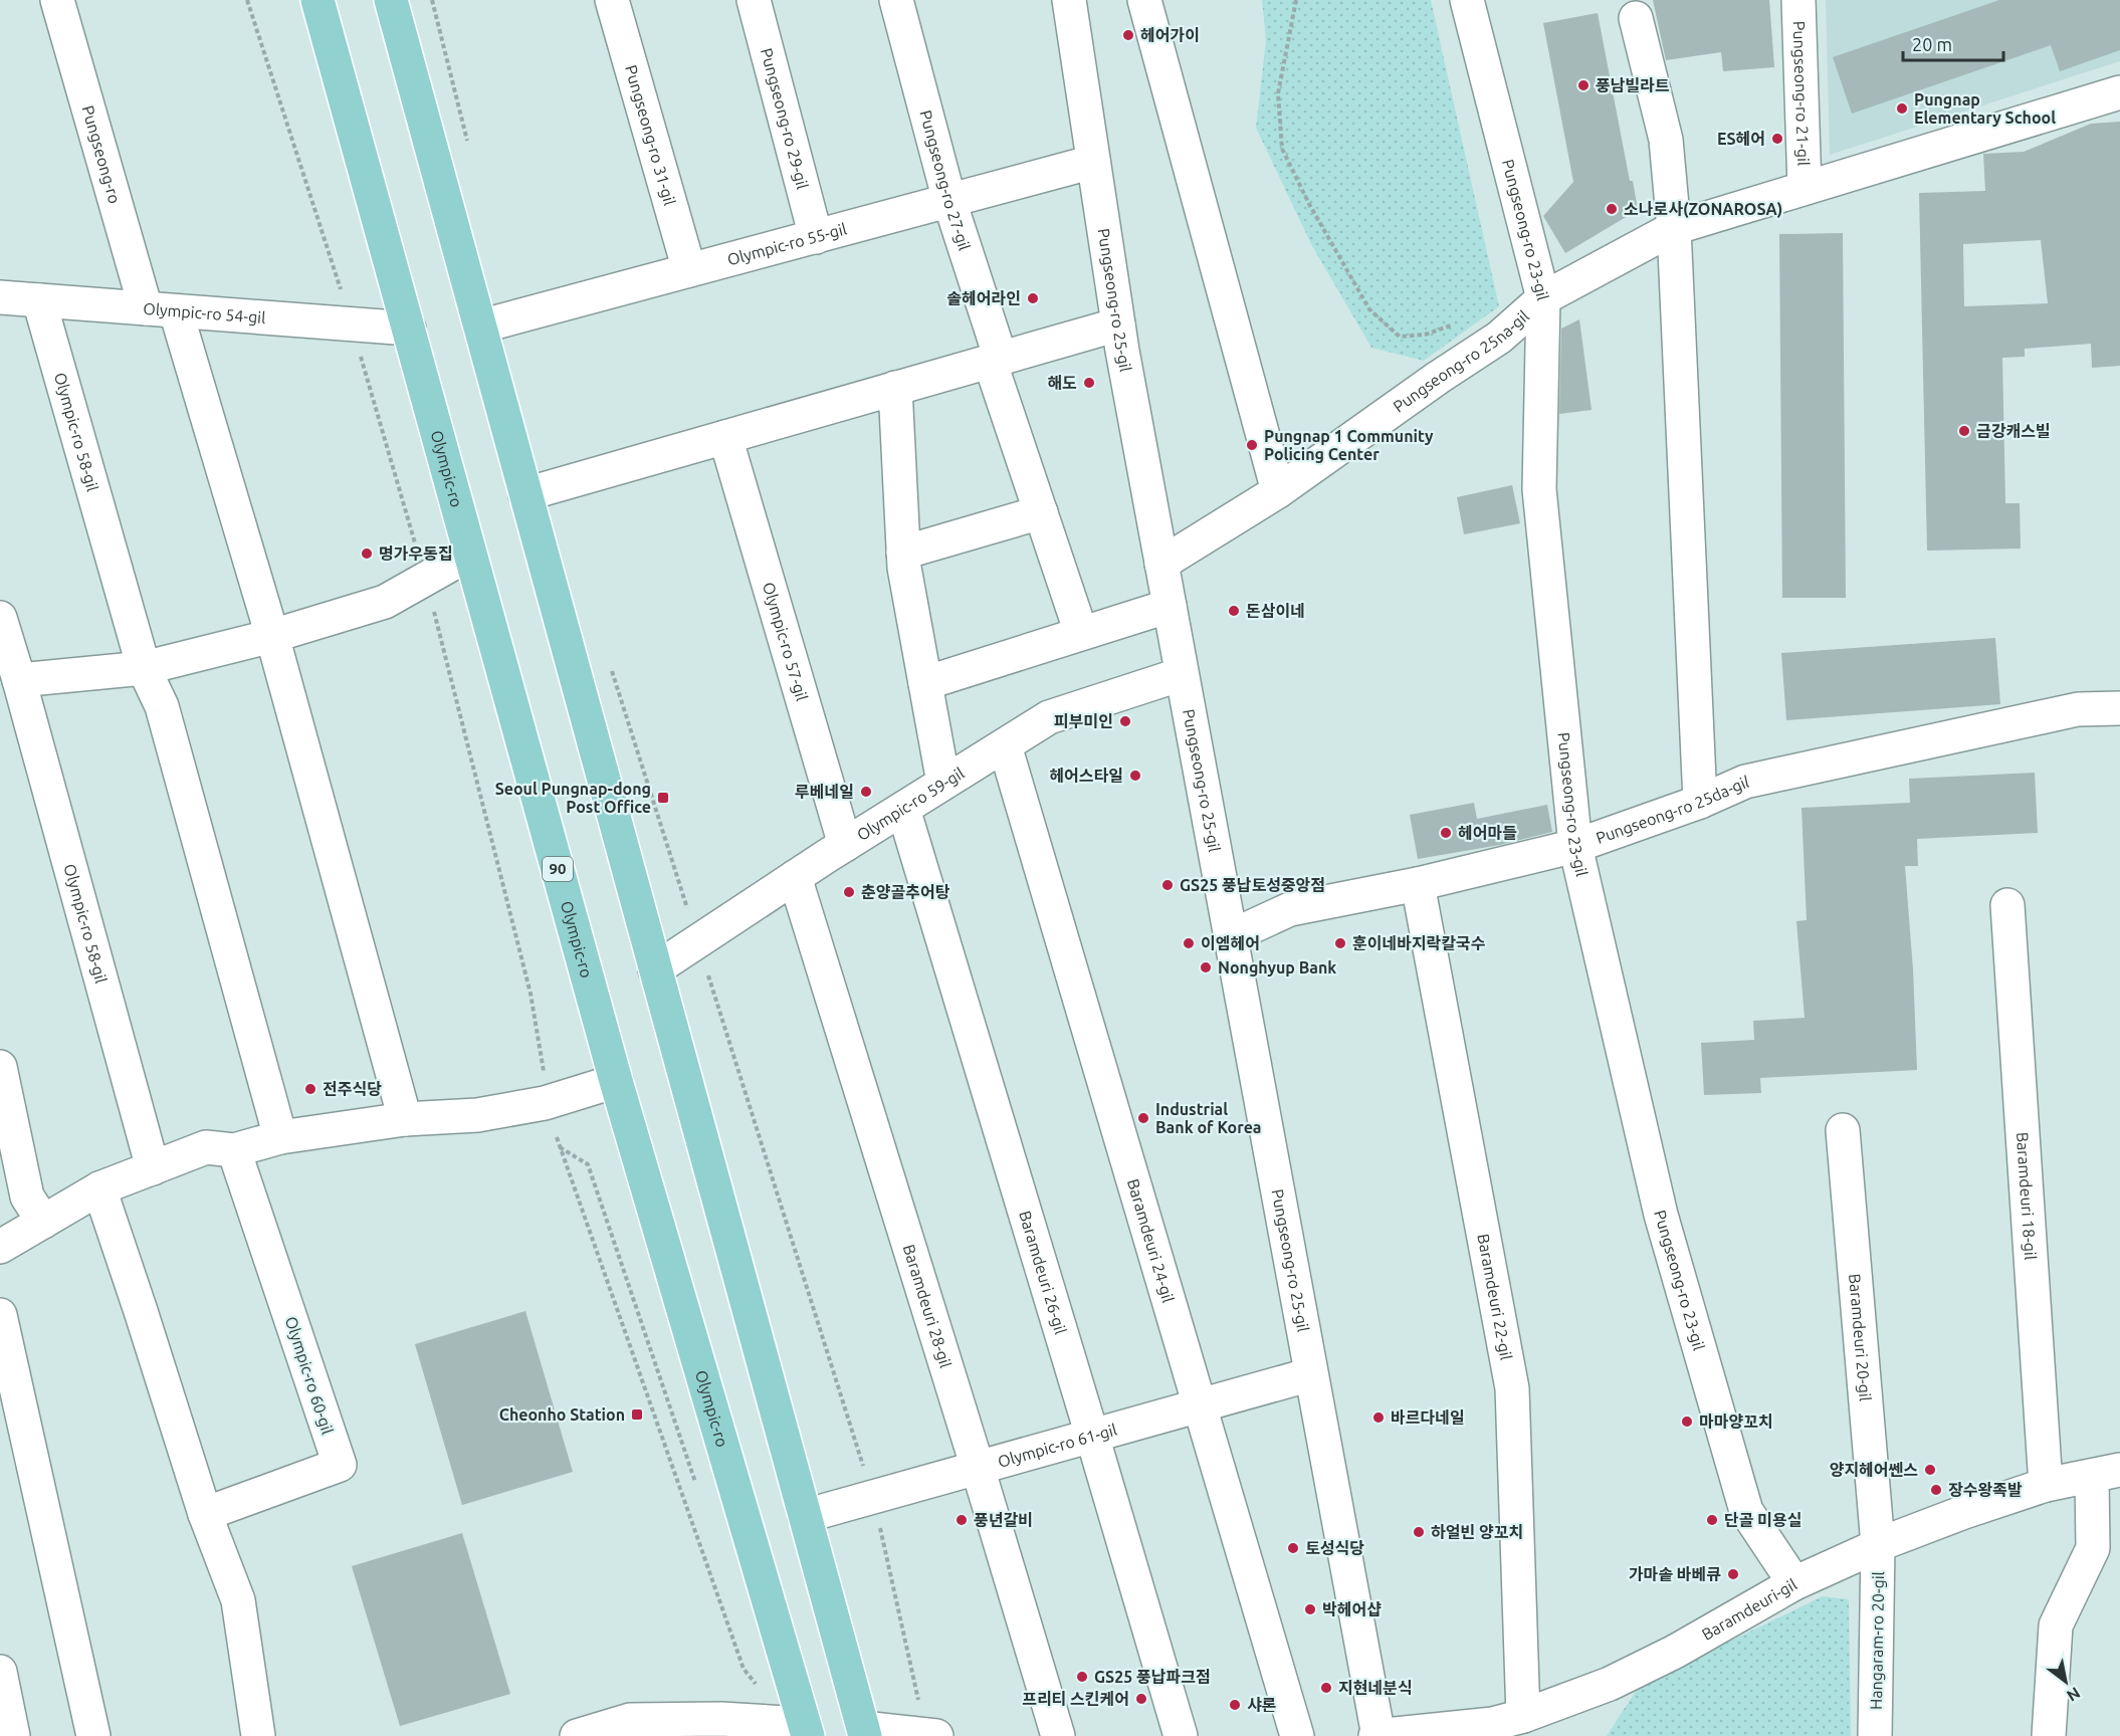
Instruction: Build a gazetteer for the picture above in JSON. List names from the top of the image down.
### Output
{
  "streets": {
    "main road": ["Olympic-ro", "90"],
    "street": [
      "Pungseong-ro 21-gil",
      "Pungseong-ro 29-gil",
      "Pungseong-ro 31-gil",
      "Pungseong-ro",
      "Pungseong-ro 27-gil",
      "Pungseong-ro 23-gil",
      "Olympic-ro 55-gil",
      "Pungseong-ro 25-gil",
      "Olympic-ro 54-gil",
      "Pungseong-ro 25na-gil",
      "Olympic-ro 58-gil",
      "Olympic-ro 57-gil",
      "Olympic-ro 59-gil",
      "Pungseong-ro 25da-gil",
      "Baramdeuri 18-gil",
      "Baramdeuri 24-gil",
      "Baramdeuri 26-gil",
      "Baramdeuri 22-gil",
      "Baramdeuri 28-gil",
      "Baramdeuri 20-gil",
      "Olympic-ro 60-gil",
      "Olympic-ro 61-gil",
      "Baramdeuri-gil",
      "Hangaram-ro 20-gil"
    ]
  },
  "crossings": [
    ["Pungseong-ro 21-gil", "Pungseong-ro 25na-gil"],
    ["Pungseong-ro 29-gil", "Olympic-ro 55-gil"],
    ["Pungseong-ro 31-gil", "Olympic-ro 55-gil"],
    ["Pungseong-ro", "Olympic-ro 54-gil"],
    ["Pungseong-ro 27-gil", "Olympic-ro 55-gil"],
    ["Pungseong-ro 23-gil", "Pungseong-ro 25na-gil"],
    ["Pungseong-ro 23-gil", "Pungseong-ro 25da-gil"],
    ["Pungseong-ro 23-gil", "Baramdeuri-gil"],
    ["Olympic-ro 55-gil", "Pungseong-ro 25-gil"],
    ["Pungseong-ro 25-gil", "Pungseong-ro 25na-gil"],
    ["Pungseong-ro 25-gil", "Olympic-ro 59-gil"],
    ["Pungseong-ro 25-gil", "Pungseong-ro 25da-gil"],
    ["Pungseong-ro 25-gil", "Olympic-ro 61-gil"],
    ["Pungseong-ro 25-gil", "Baramdeuri-gil"],
    ["Olympic-ro 54-gil", "Olympic-ro 58-gil"],
    ["Olympic-ro 54-gil", "Olympic-ro"],
    ["Olympic-ro 57-gil", "Olympic-ro 59-gil"],
    ["Olympic-ro 59-gil", "Baramdeuri 24-gil"],
    ["Olympic-ro 59-gil", "Baramdeuri 26-gil"],
    ["Olympic-ro 59-gil", "Baramdeuri 28-gil"],
    ["Pungseong-ro 25da-gil", "Baramdeuri 22-gil"],
    ["Baramdeuri 18-gil", "Baramdeuri-gil"],
    ["Baramdeuri 24-gil", "Olympic-ro 61-gil"],
    ["Baramdeuri 26-gil", "Olympic-ro 61-gil"],
    ["Baramdeuri 22-gil", "Baramdeuri-gil"],
    ["Baramdeuri 28-gil", "Olympic-ro 61-gil"],
    ["Baramdeuri 20-gil", "Baramdeuri-gil"],
    ["Baramdeuri 20-gil", "Hangaram-ro 20-gil"],
    ["Baramdeuri-gil", "Hangaram-ro 20-gil"]
  ],
  "places": {
    "other": [
      "헤어가이",
      "풍남빌라트",
      "Pungnap Elementary School",
      "ES헤어",
      "소나로사(ZONAROSA)",
      "솔헤어라인",
      "해도",
      "금강캐스빌",
      "Pungnap 1 Community Policing Center",
      "명가우동집",
      "돈삼이네",
      "피부미인",
      "헤어스타일",
      "루베네일",
      "헤어마들",
      "GS25 풍납토성중앙점",
      "춘양골추어탕",
      "이엠헤어",
      "훈이네바지락칼국수",
      "Nonghyup Bank",
      "전주식당",
      "Industrial Bank of Korea",
      "바르다네일",
      "마마양꼬치",
      "양지헤어쎈스",
      "장수왕족발",
      "풍년갈비",
      "단골 미용실",
      "하얼빈 양꼬치",
      "토성식당",
      "가마솥 바베큐",
      "박헤어샵",
      "GS25 풍납파크점",
      "지현네분식",
      "프리티 스킨케어",
      "샤론"
    ],
    "transit": ["Seoul Pungnap-dong Post Office", "Cheonho Station"]
  },
  "scale_bar": "20 m",
  "north": "bottom right"
}
